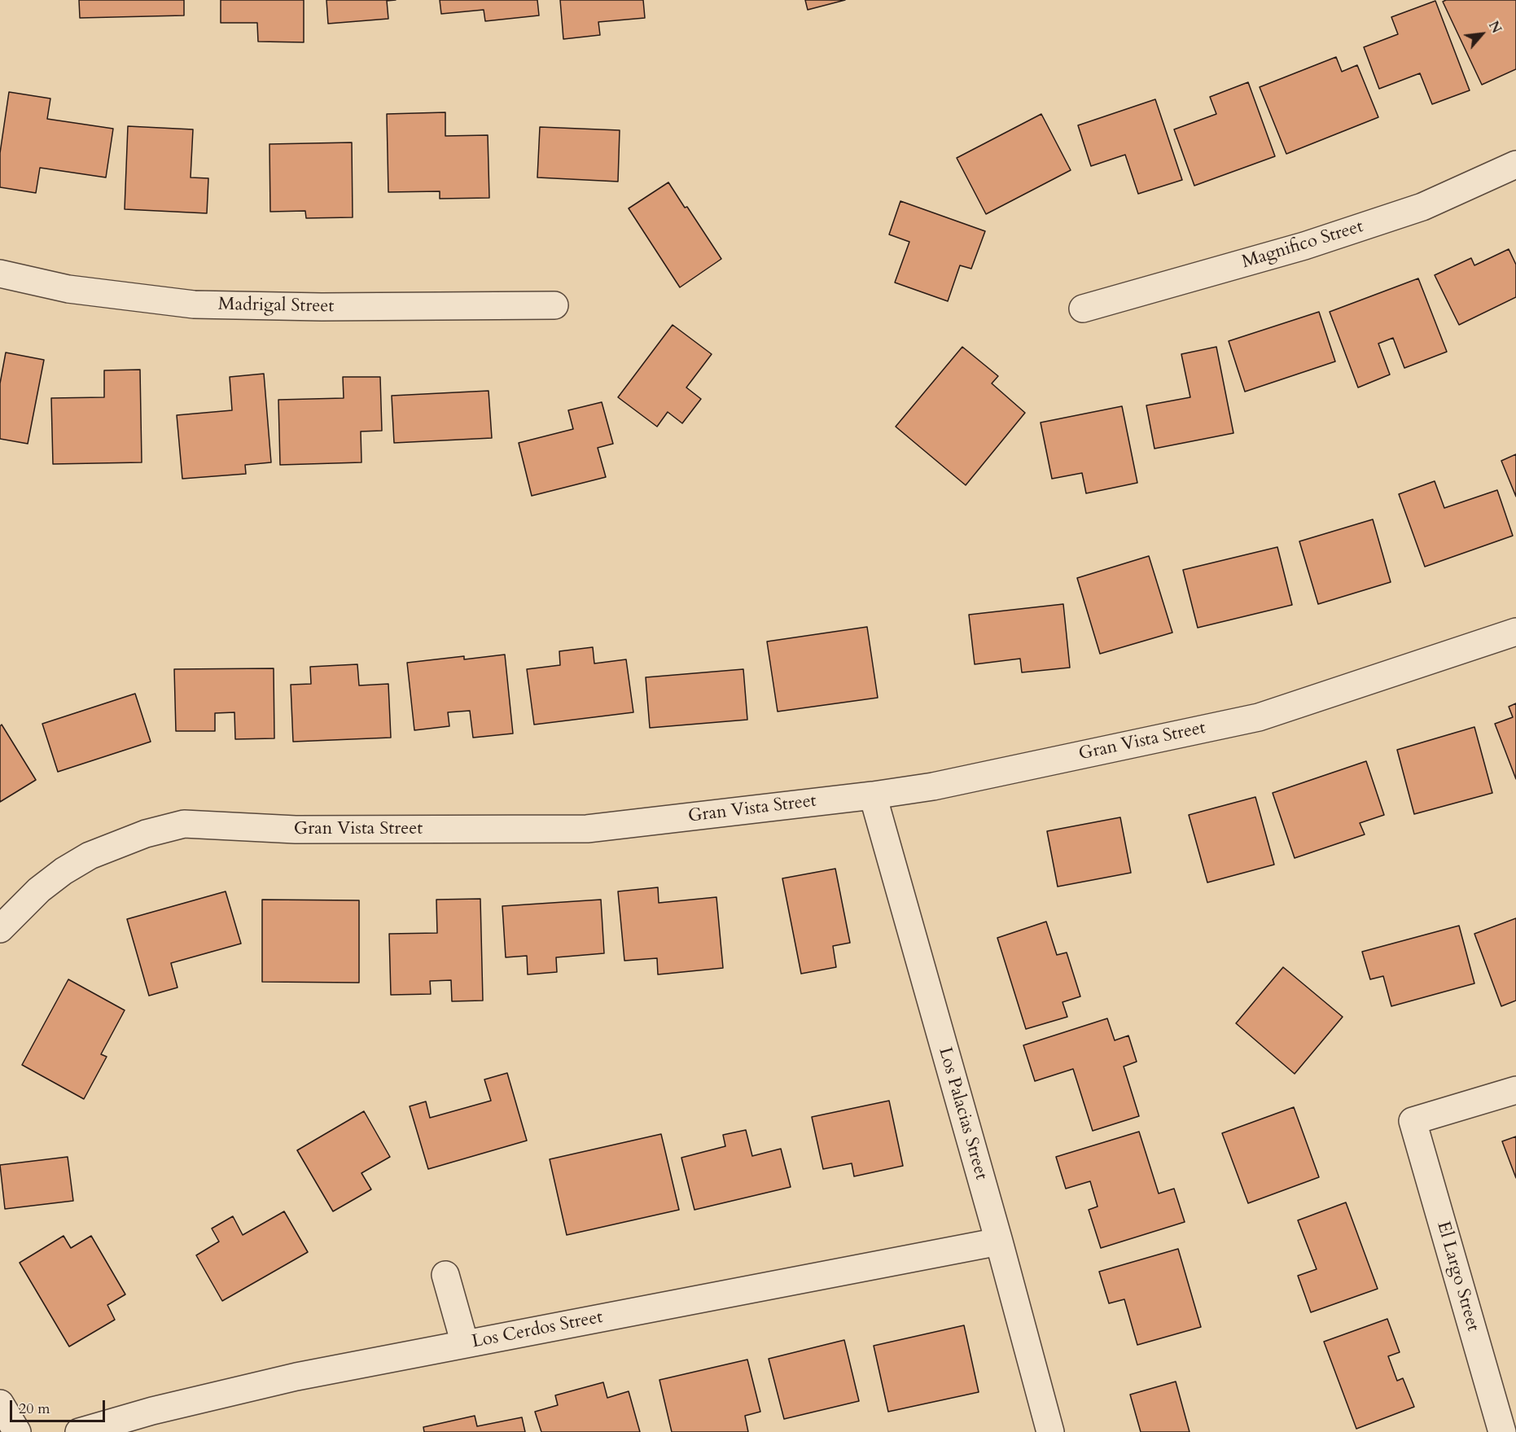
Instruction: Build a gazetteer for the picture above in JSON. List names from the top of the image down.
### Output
{
  "streets": {
    "street": [
      "Magnifico Street",
      "Madrigal Street",
      "Gran Vista Street",
      "Los Palacias Street",
      "El Largo Street",
      "Los Cerdos Street"
    ]
  },
  "crossings": [
    ["Gran Vista Street", "Los Palacias Street"],
    ["Los Palacias Street", "Los Cerdos Street"]
  ],
  "scale_bar": "20 m",
  "north": "top right"
}
